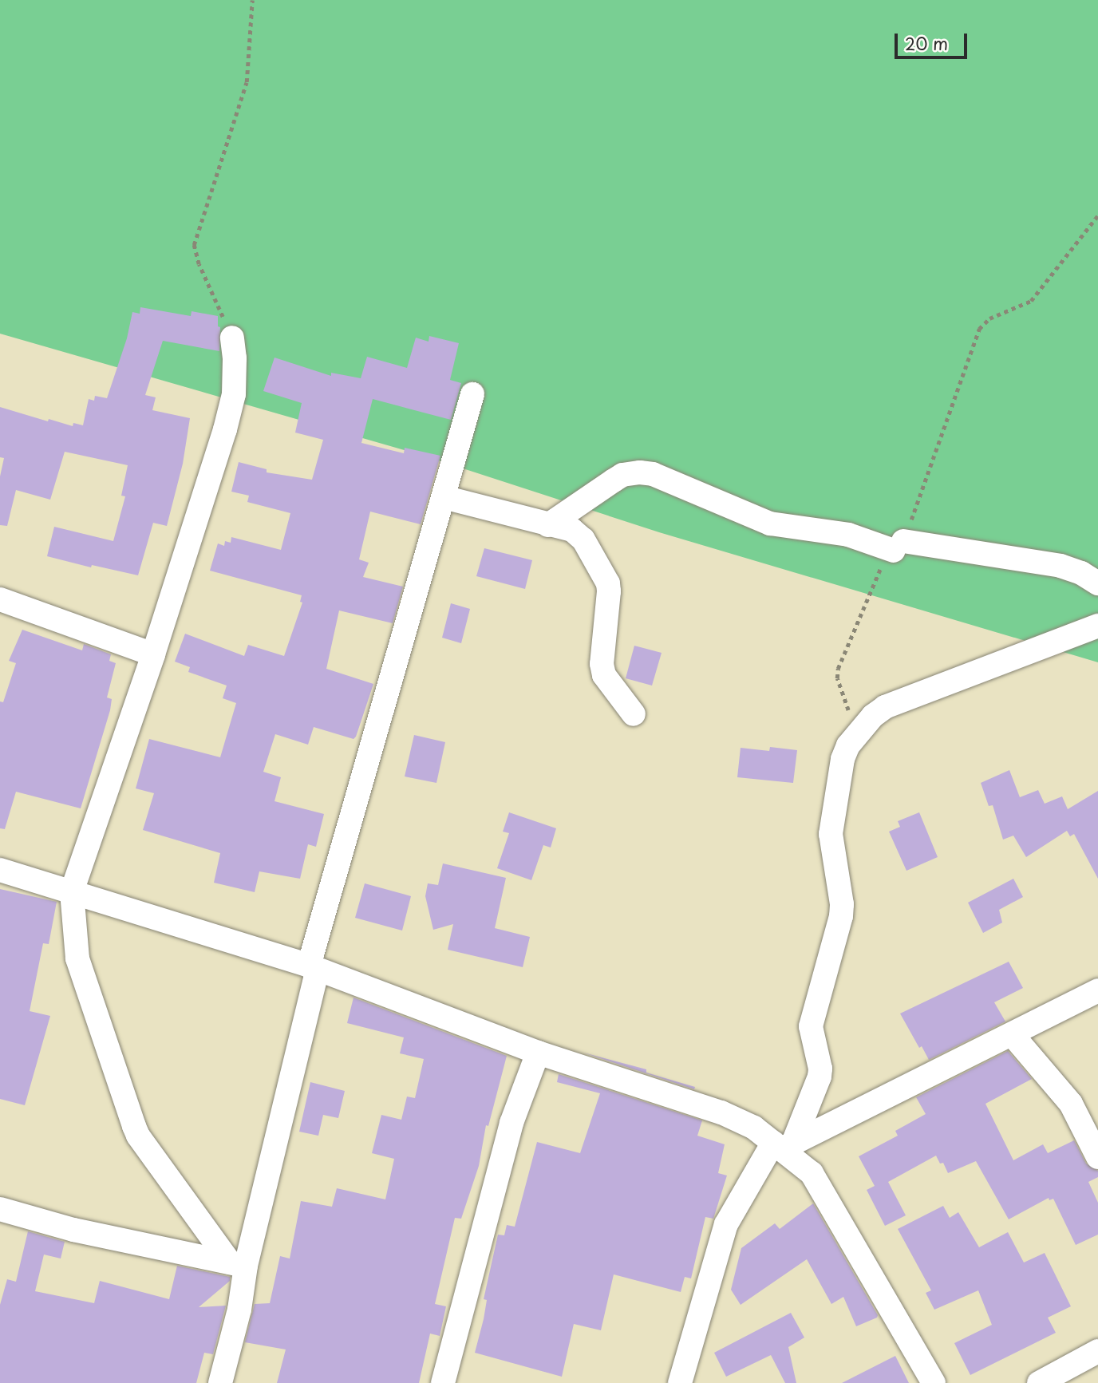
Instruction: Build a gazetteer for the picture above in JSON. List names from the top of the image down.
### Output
{
  "scale_bar": "20 m"
}
